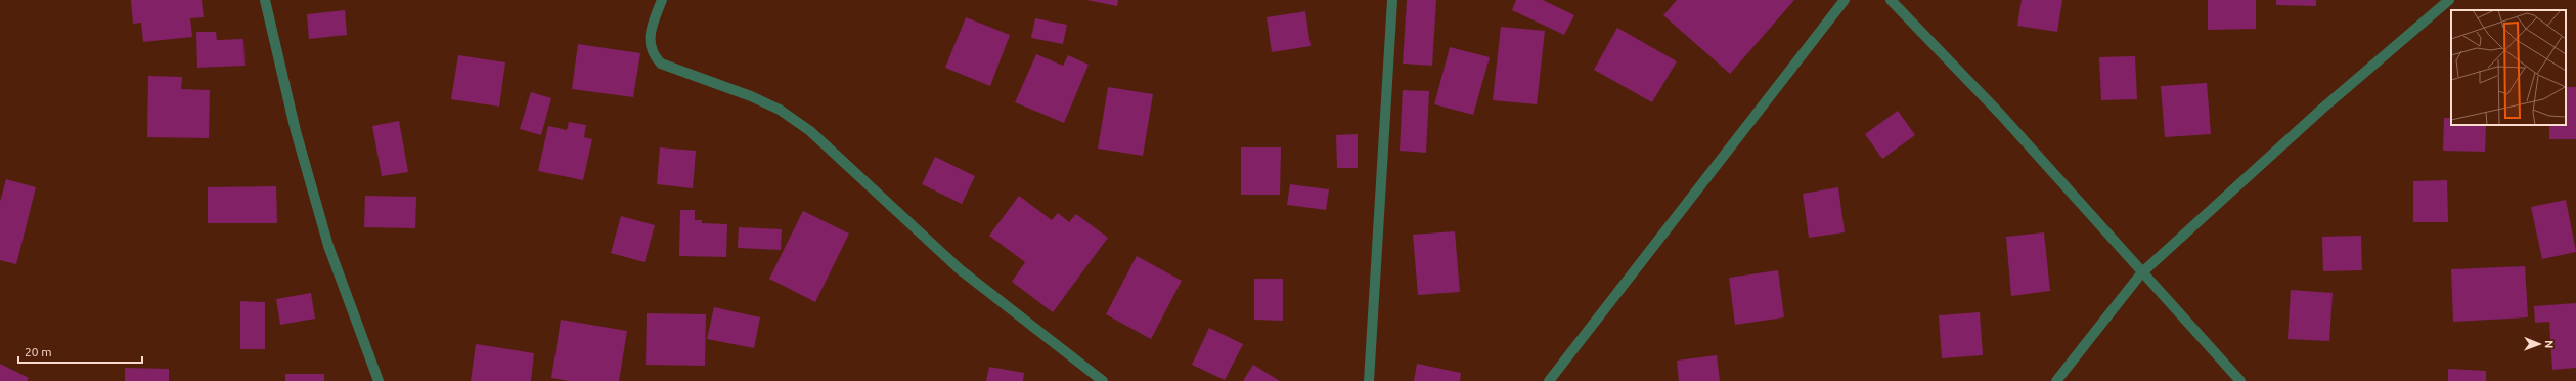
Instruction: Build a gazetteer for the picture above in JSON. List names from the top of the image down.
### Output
{
  "scale_bar": "20 m",
  "north": "right"
}
